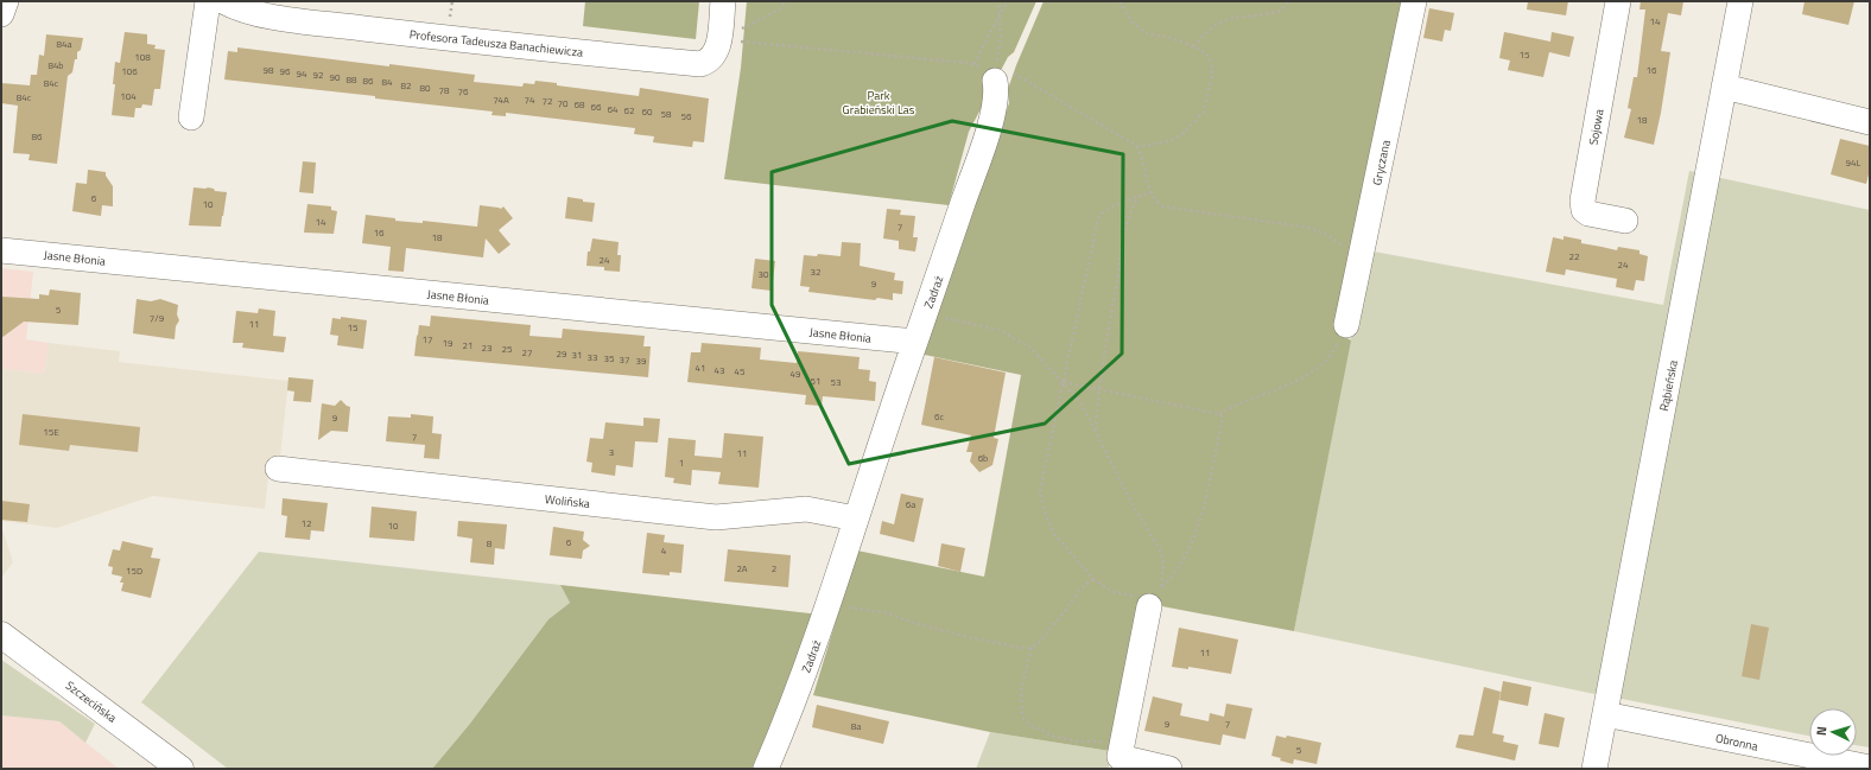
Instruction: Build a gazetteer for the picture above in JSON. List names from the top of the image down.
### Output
{
  "streets": {
    "main road": ["Szczecińska"],
    "street": [
      "Profesora Tadeusza Banachiewicza",
      "Sojowa",
      "Gryczana",
      "Jasne Błonia",
      "Zadraż",
      "Rąbieńska",
      "Wolińska",
      "Obronna"
    ]
  },
  "crossings": [
    ["Jasne Błonia", "Zadraż"],
    ["Zadraż", "Wolińska"],
    ["Rąbieńska", "Obronna"]
  ],
  "parks": ["Park Grabieński Las"],
  "house_numbers": [
    "14",
    "84a",
    "15",
    "108",
    "84b",
    "98",
    "16",
    "106",
    "96",
    "94",
    "92",
    "90",
    "88",
    "86",
    "84",
    "84c",
    "82",
    "80",
    "78",
    "76",
    "104",
    "84c",
    "74A",
    "74",
    "72",
    "70",
    "68",
    "66",
    "64",
    "62",
    "60",
    "58",
    "56",
    "18",
    "86",
    "94L",
    "6",
    "10",
    "14",
    "7",
    "16",
    "18",
    "22",
    "24",
    "24",
    "32",
    "30",
    "9",
    "5",
    "7/9",
    "11",
    "15",
    "17",
    "19",
    "21",
    "23",
    "25",
    "27",
    "29",
    "31",
    "33",
    "35",
    "37",
    "39",
    "41",
    "43",
    "45",
    "49",
    "51",
    "53",
    "6c",
    "9",
    "15E",
    "7",
    "3",
    "11",
    "6b",
    "1",
    "6a",
    "12",
    "10",
    "6",
    "8",
    "4",
    "2A",
    "2",
    "15D",
    "11",
    "9",
    "7",
    "8a",
    "5"
  ],
  "north": "left"
}
